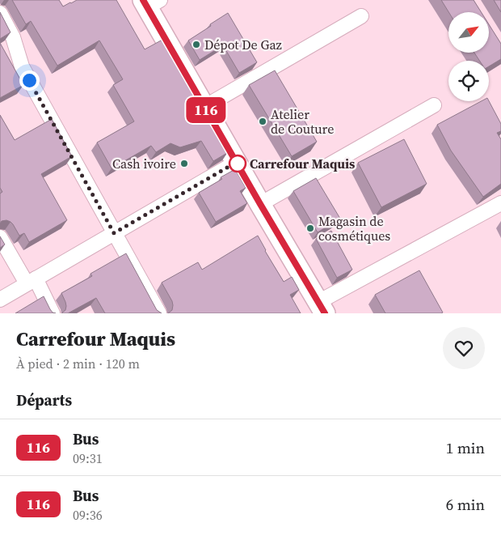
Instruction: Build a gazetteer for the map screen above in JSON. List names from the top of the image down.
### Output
{
  "places": [
    "Dépot De Gaz",
    "Atelier de Couture",
    "Cash ivoire",
    "Carrefour Maquis",
    "Magasin de cosmétiques"
  ],
  "lines": ["bus line 116"],
  "north": "top right",
  "page": {
    "on_map": "116",
    "heading": [
      ["Carrefour Maquis", "À pied · 2 min · 120 m"],
      "Départs"
    ],
    "list": [
      {
        "mark": "116",
        "name": "Bus",
        "note": "09:31",
        "value": "1 min"
      },
      {
        "mark": "116",
        "name": "Bus",
        "note": "09:36",
        "value": "6 min"
      }
    ]
  }
}
